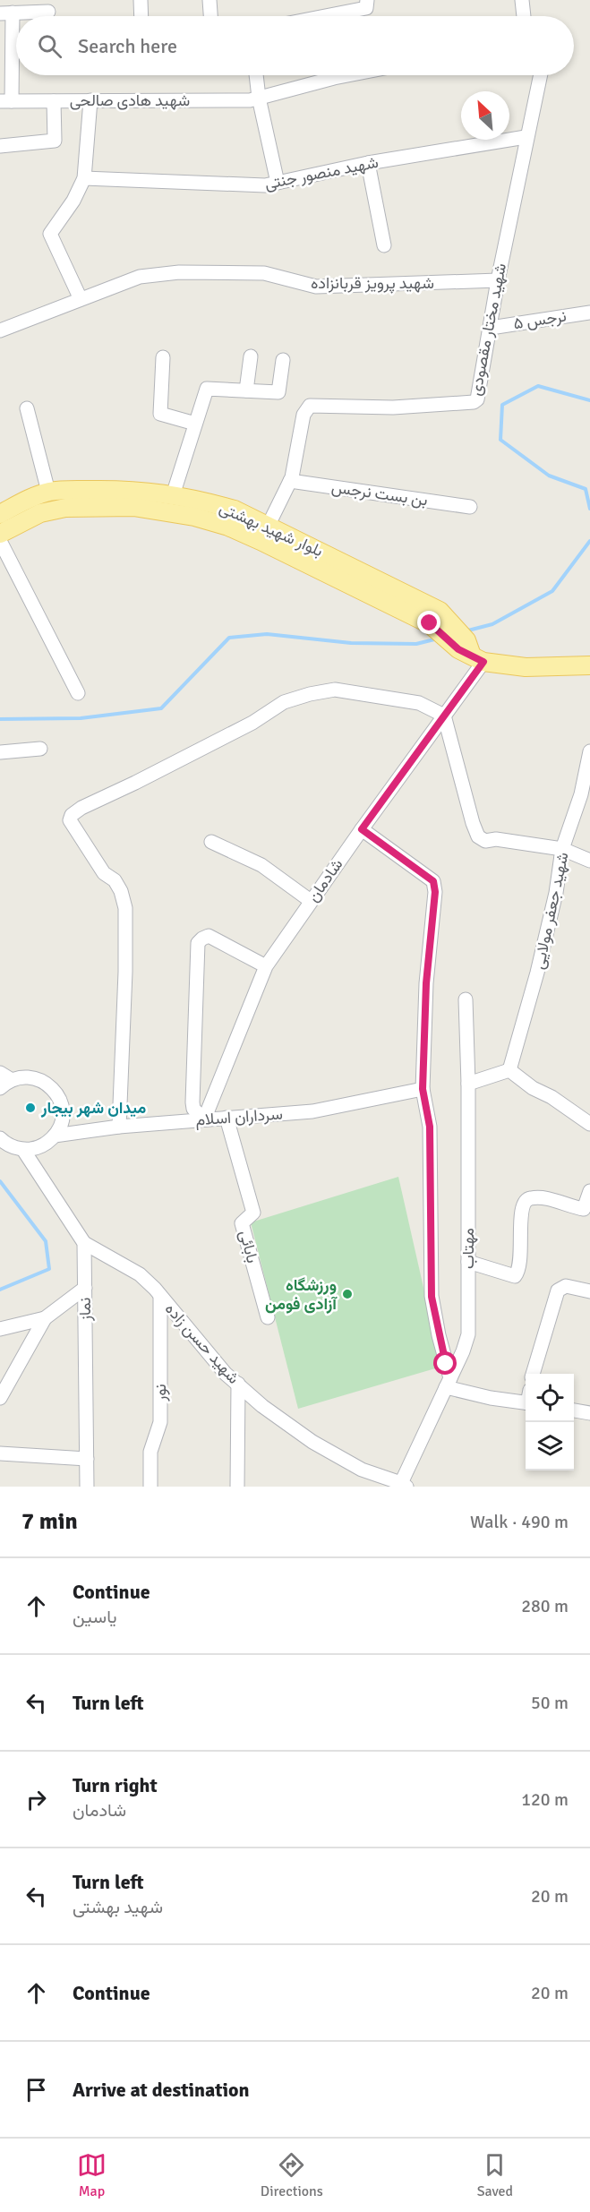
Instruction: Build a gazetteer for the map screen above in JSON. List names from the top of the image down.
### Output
{
  "streets": {
    "main road": ["بلوار شهید بهشتی"],
    "street": [
      "شهید هادی صالحی",
      "شهید منصور جنتی",
      "شهید پرویز قربانزاده",
      "نرجس ۵",
      "شهید مختار مقصودی",
      "بن بست نرجس",
      "شادمان",
      "شهید جعفر مولایی",
      "سرداران اسلام",
      "بابائی",
      "مهتاب",
      "نماز",
      "شهید حسن زاده",
      "نور"
    ]
  },
  "crossings": [
    ["شهید منصور جنتی", "شهید مختار مقصودی"],
    ["شهید پرویز قربانزاده", "شهید مختار مقصودی"],
    ["نرجس ۵", "شهید مختار مقصودی"],
    ["شهید مختار مقصودی", "بن بست نرجس"],
    ["شهید مختار مقصودی", "بلوار شهید بهشتی"],
    ["بلوار شهید بهشتی", "شادمان"],
    ["شادمان", "سرداران اسلام"],
    ["سرداران اسلام", "بابائی"],
    ["مهتاب", "شهید حسن زاده"],
    ["نماز", "شهید حسن زاده"],
    ["شهید حسن زاده", "نور"]
  ],
  "places": ["میدان شهر بیجار", "ورزشگاه آزادی فومن"],
  "north": "top left",
  "page": {
    "search": "Search here",
    "heading": ["7 min", "Walk · 490 m"],
    "list": [
      ["Continue", "یاسین", "280 m"],
      ["Turn left", "50 m"],
      ["Turn right", "شادمان", "120 m"],
      ["Turn left", "شهید بهشتی", "20 m"],
      ["Continue", "20 m"],
      "Arrive at destination"
    ],
    "nav": ["Map", "Directions", "Saved"]
  }
}
